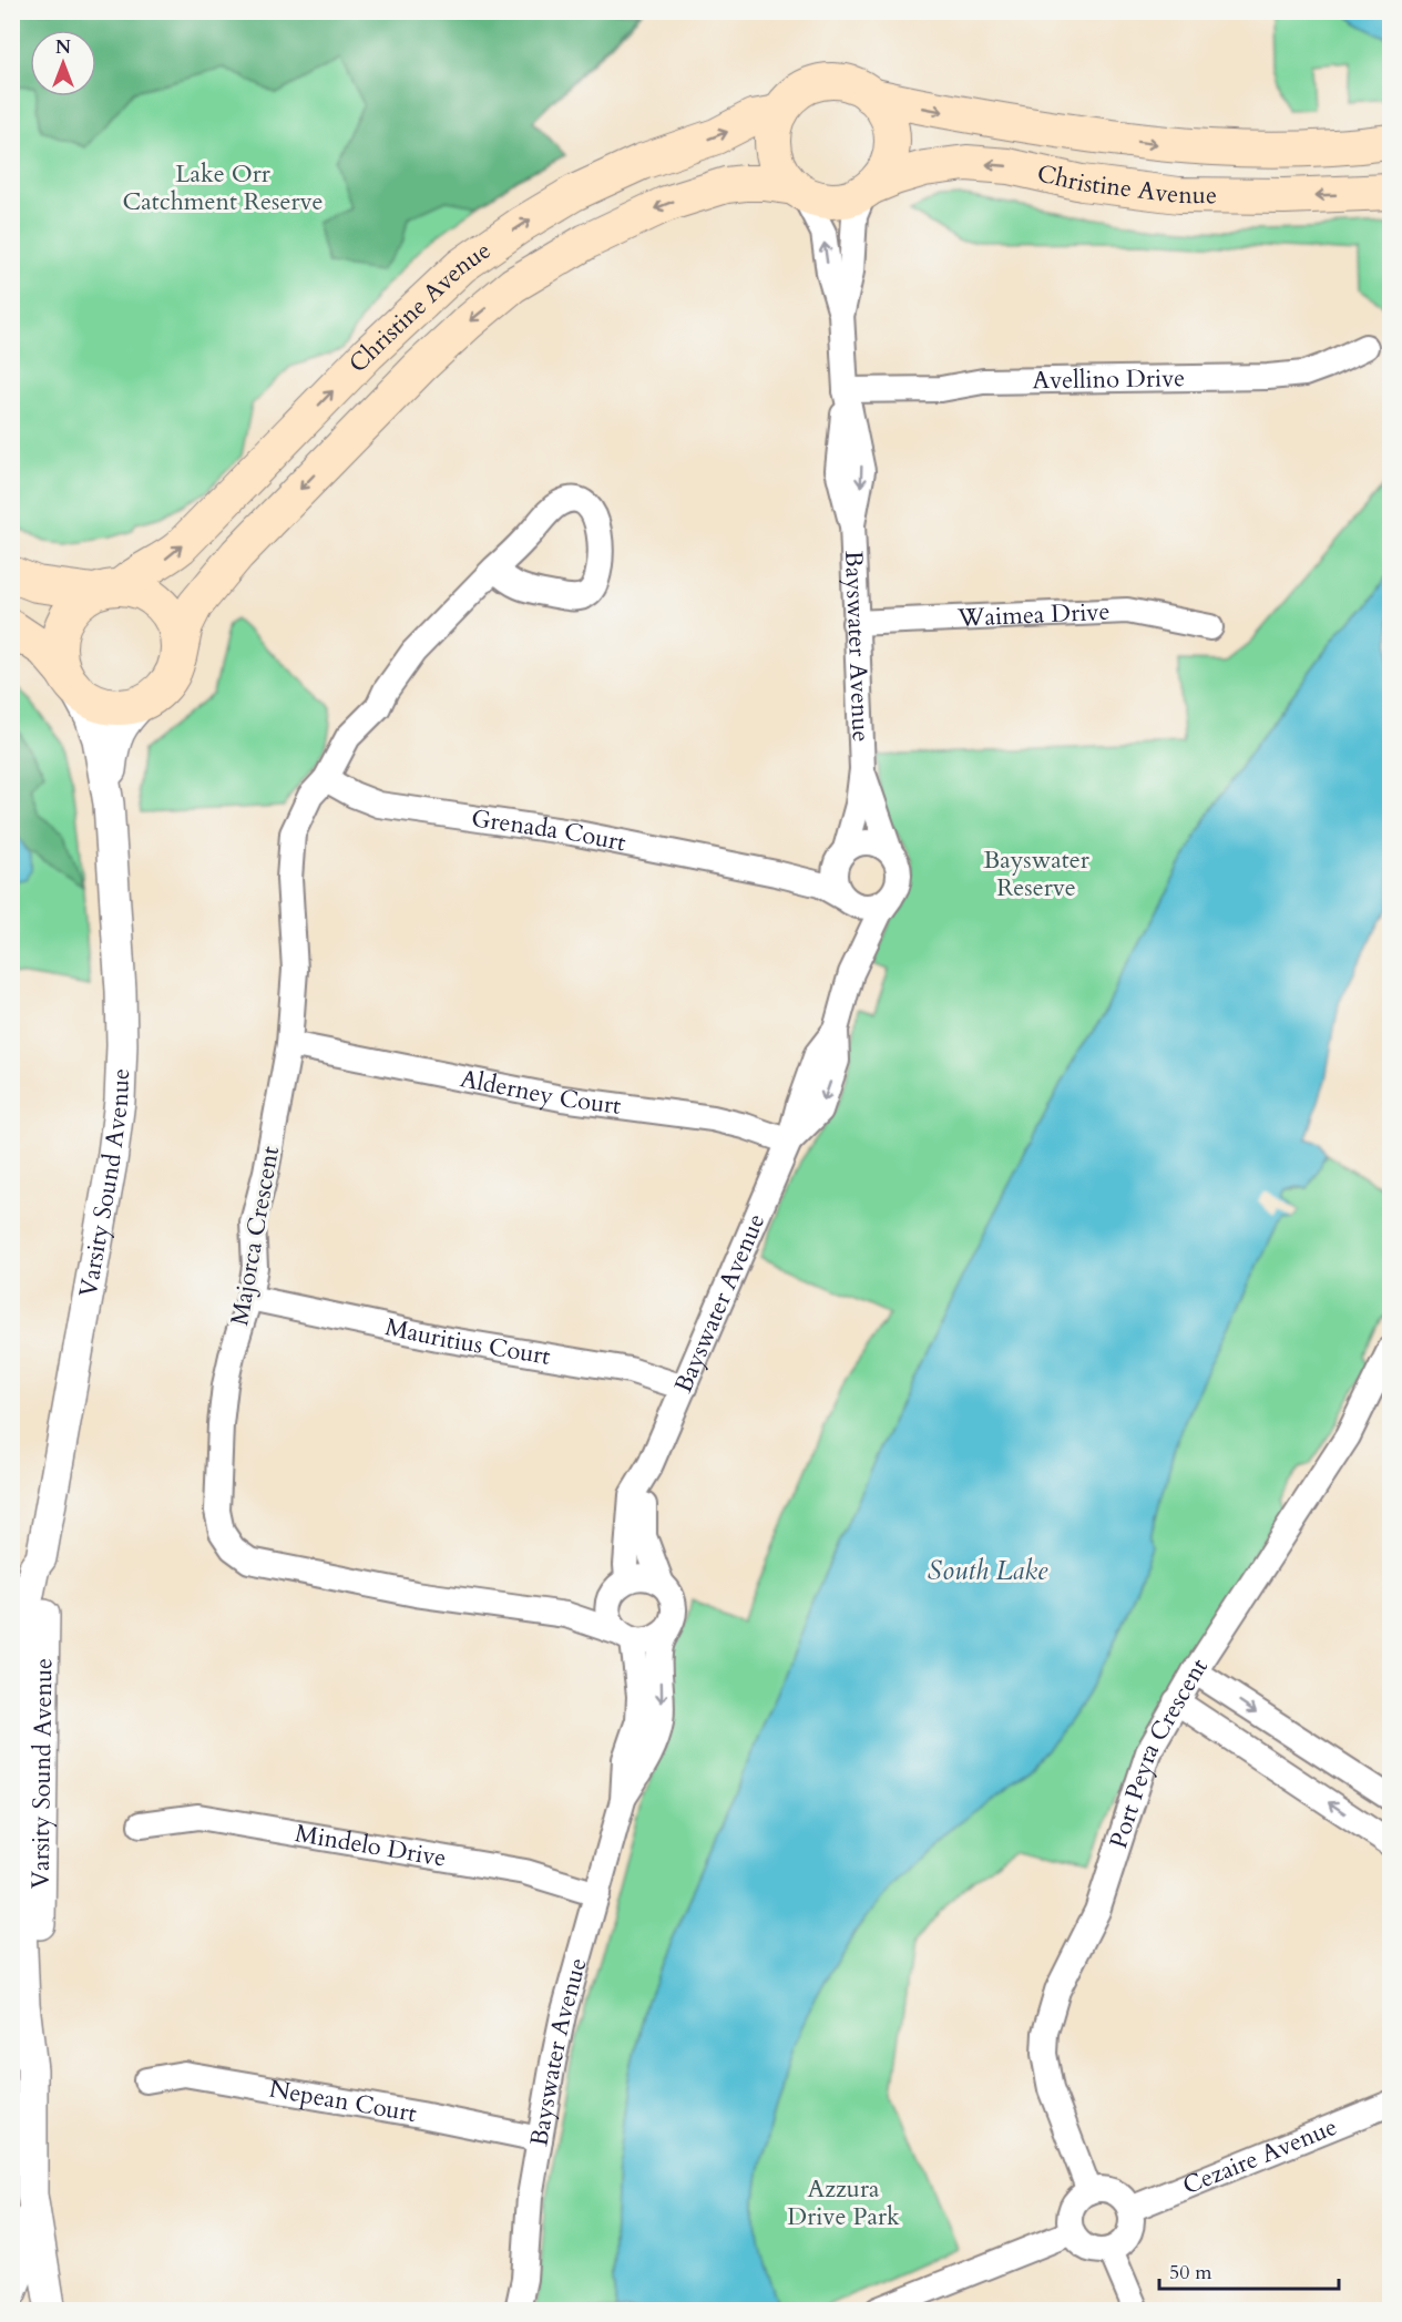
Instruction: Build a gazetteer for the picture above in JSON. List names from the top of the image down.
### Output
{
  "streets": {
    "main road": ["Christine Avenue"],
    "street": [
      "Avellino Drive",
      "Waimea Drive",
      "Bayswater Avenue",
      "Grenada Court",
      "Alderney Court",
      "Varsity Sound Avenue",
      "Majorca Crescent",
      "Mauritius Court",
      "Port Peyra Crescent",
      "Mindelo Drive",
      "Nepean Court",
      "Cezaire Avenue"
    ]
  },
  "crossings": [
    ["Christine Avenue", "Bayswater Avenue"],
    ["Christine Avenue", "Varsity Sound Avenue"],
    ["Avellino Drive", "Bayswater Avenue"],
    ["Waimea Drive", "Bayswater Avenue"],
    ["Bayswater Avenue", "Grenada Court"],
    ["Bayswater Avenue", "Alderney Court"],
    ["Bayswater Avenue", "Majorca Crescent"],
    ["Bayswater Avenue", "Mauritius Court"],
    ["Bayswater Avenue", "Mindelo Drive"],
    ["Bayswater Avenue", "Nepean Court"],
    ["Grenada Court", "Majorca Crescent"],
    ["Alderney Court", "Majorca Crescent"],
    ["Majorca Crescent", "Mauritius Court"],
    ["Port Peyra Crescent", "Cezaire Avenue"]
  ],
  "water": ["South Lake"],
  "parks": ["Lake Orr Catchment Reserve", "Bayswater Reserve", "Azzura Drive Park"],
  "scale_bar": "50 m",
  "north": "top"
}
